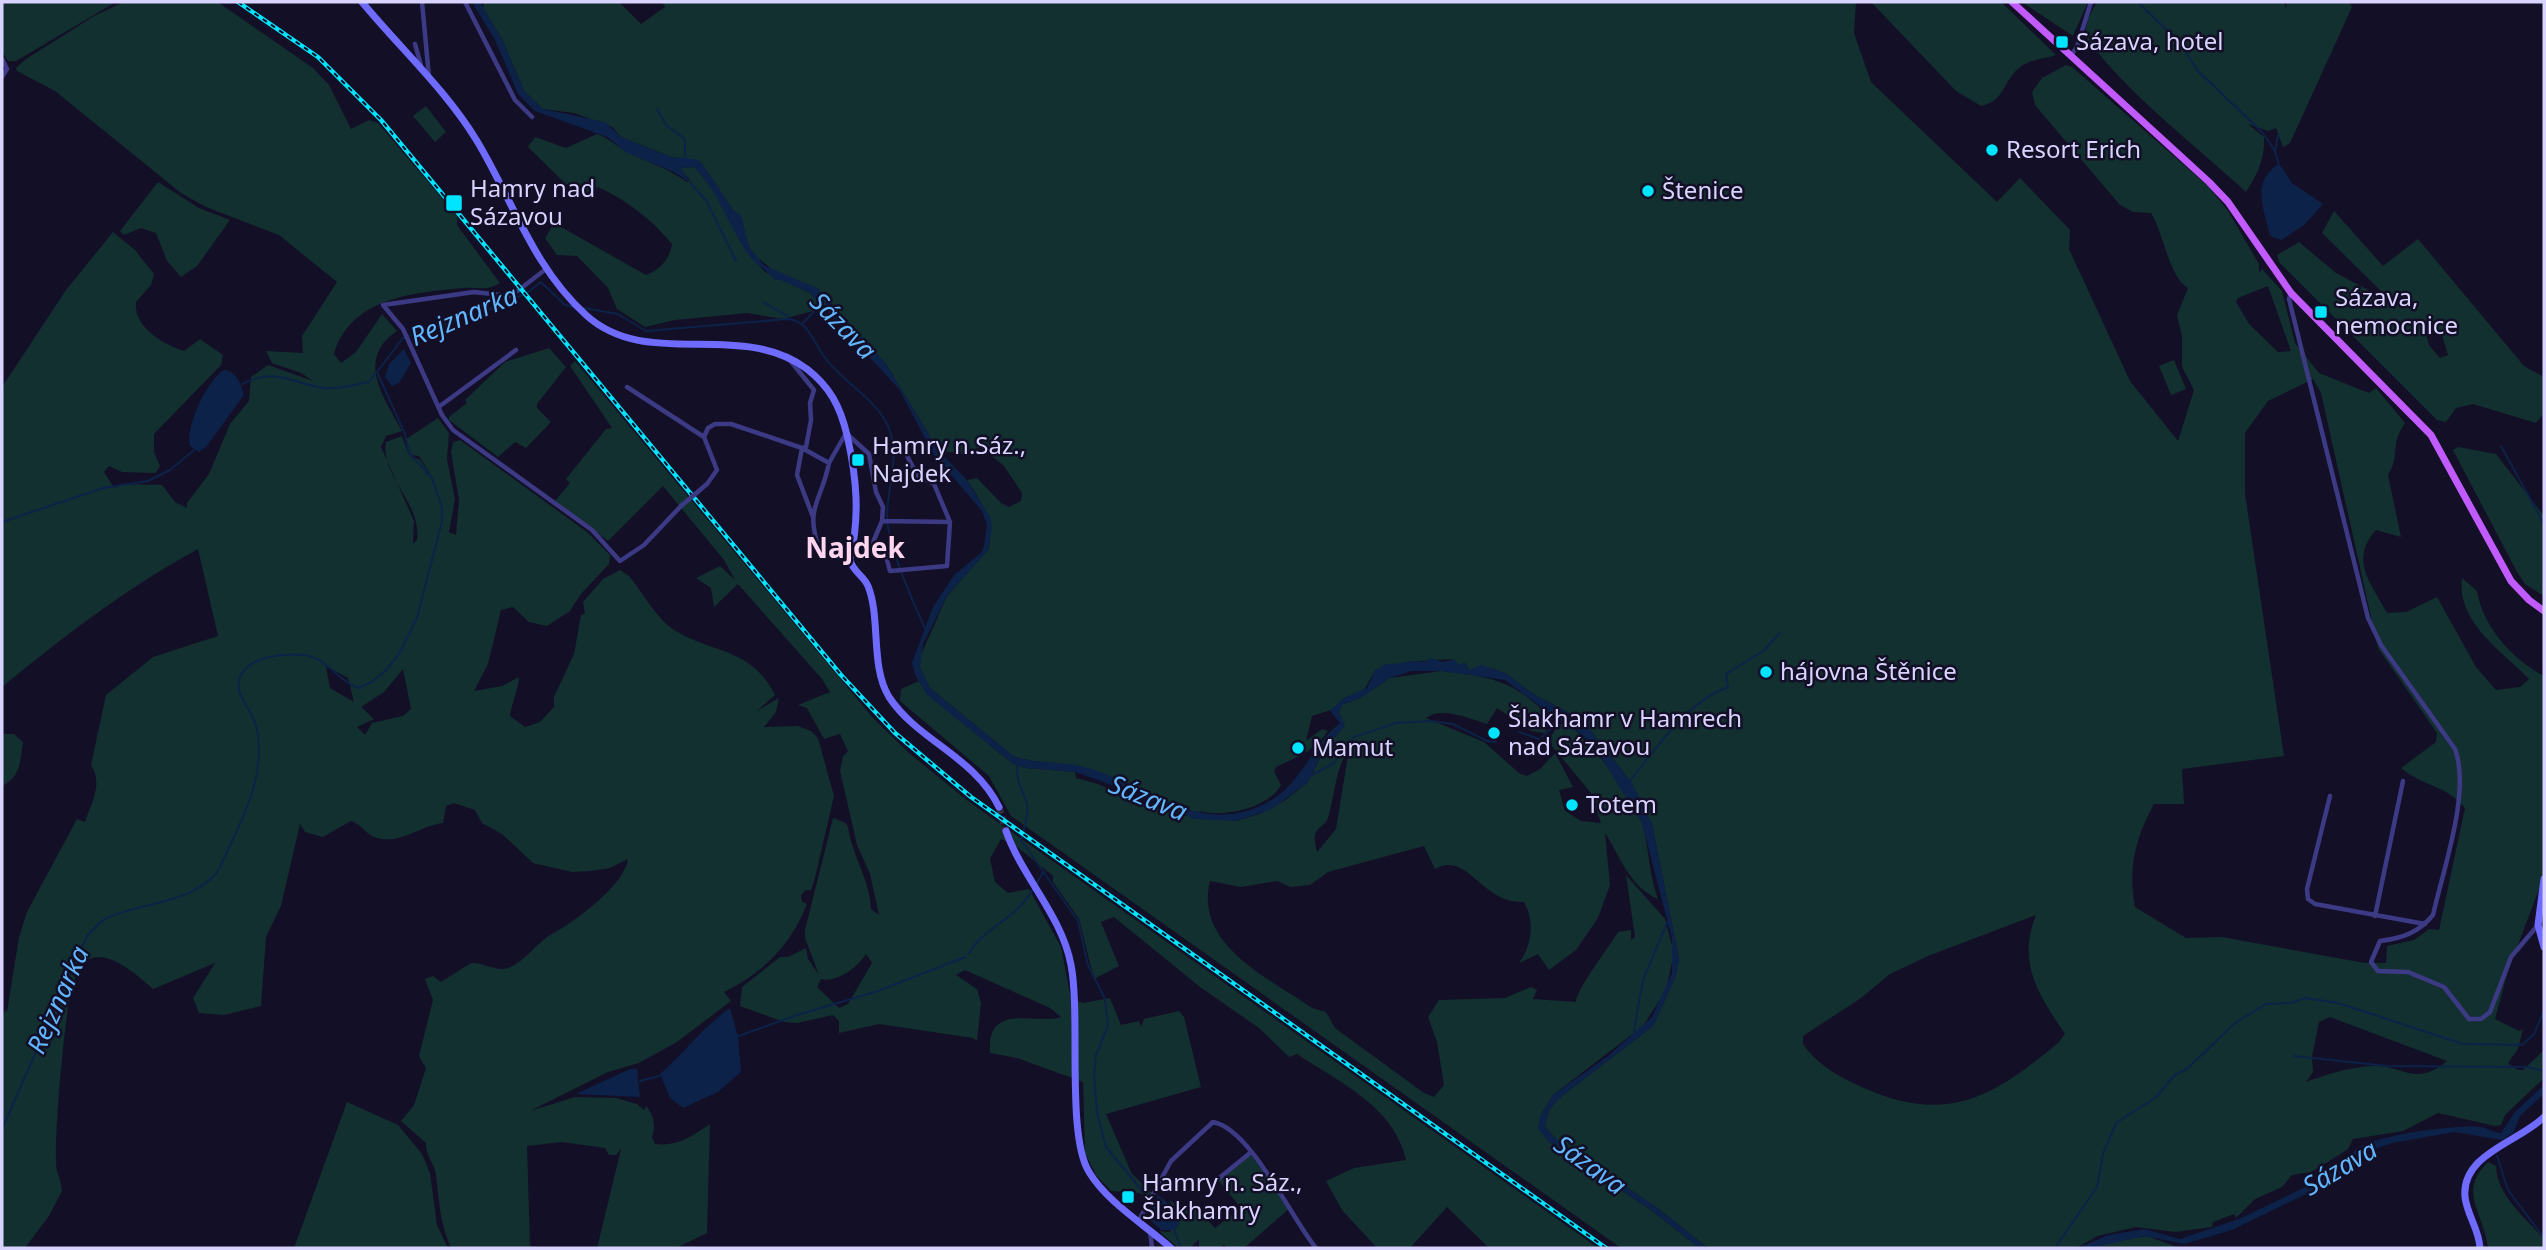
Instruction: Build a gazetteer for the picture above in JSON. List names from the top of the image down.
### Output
{
  "districts": ["Najdek"],
  "water": ["Rejznarka", "Sázava"],
  "places": {
    "transit": [
      "Sázava, hotel",
      "Hamry nad Sázavou",
      "Sázava, nemocnice",
      "Hamry n.Sáz., Najdek",
      "Hamry n. Sáz., Šlakhamry"
    ],
    "other": [
      "Resort Erich",
      "Štenice",
      "hájovna Štěnice",
      "Šlakhamr v Hamrech nad Sázavou",
      "Mamut",
      "Totem"
    ]
  }
}
